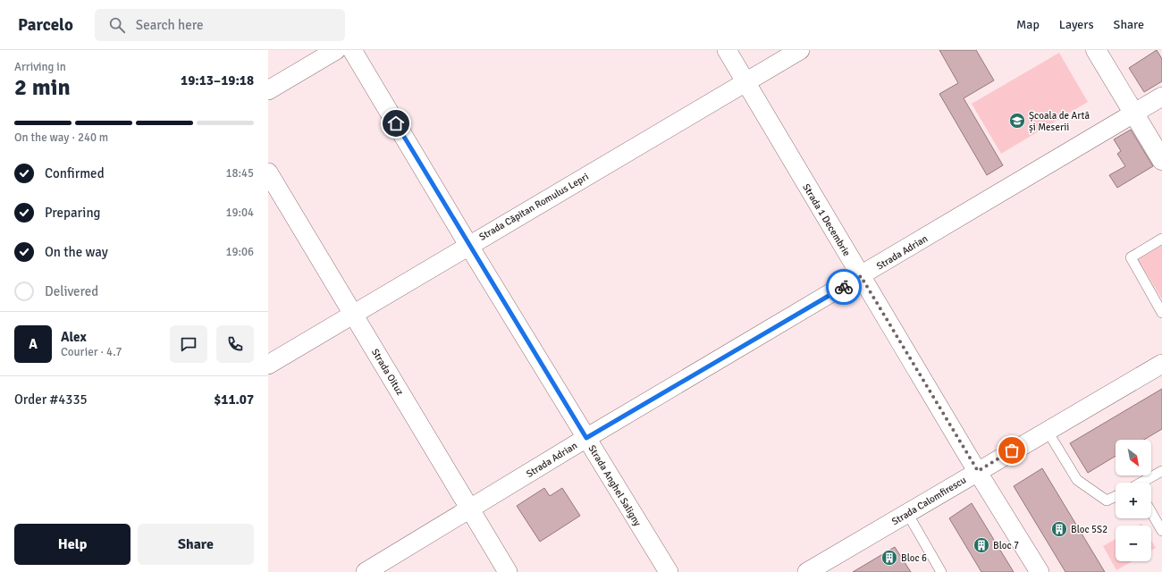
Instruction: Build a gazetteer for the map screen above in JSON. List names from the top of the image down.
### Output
{
  "streets": {
    "street": [
      "Strada Căpitan Romulus Lepri",
      "Strada 1 Decembrie",
      "Strada Adrian",
      "Strada Oituz",
      "Strada Anghel Saligny",
      "Strada Calomfirescu"
    ]
  },
  "crossings": [
    ["Strada Căpitan Romulus Lepri", "Strada 1 Decembrie"],
    ["Strada Căpitan Romulus Lepri", "Strada Oituz"],
    ["Strada Căpitan Romulus Lepri", "Strada Anghel Saligny"],
    ["Strada 1 Decembrie", "Strada Adrian"],
    ["Strada 1 Decembrie", "Strada Calomfirescu"],
    ["Strada Adrian", "Strada Oituz"],
    ["Strada Adrian", "Strada Anghel Saligny"]
  ],
  "places": {
    "school or university": ["Școala de Artă și Meserii"],
    "building": ["Bloc 5S2", "Bloc 7", "Bloc 6"]
  },
  "north": "bottom right",
  "page": {
    "header": "Parcelo",
    "search": "Search here",
    "nav": ["Map", "Layers", "Share"],
    "heading": ["2 min", "Arriving in", "19:13–19:18"],
    "panel": [
      "Alex",
      "Courier · 4.7",
      "Order #4335",
      "$11.07"
    ],
    "bar": "On the way · 240 m",
    "list": [
      ["Confirmed", "18:45"],
      ["Preparing", "19:04"],
      ["On the way", "19:06"],
      "Delivered"
    ],
    "round": "A",
    "map_buttons": ["+", "−"],
    "buttons": ["Help", "Share"]
  }
}
